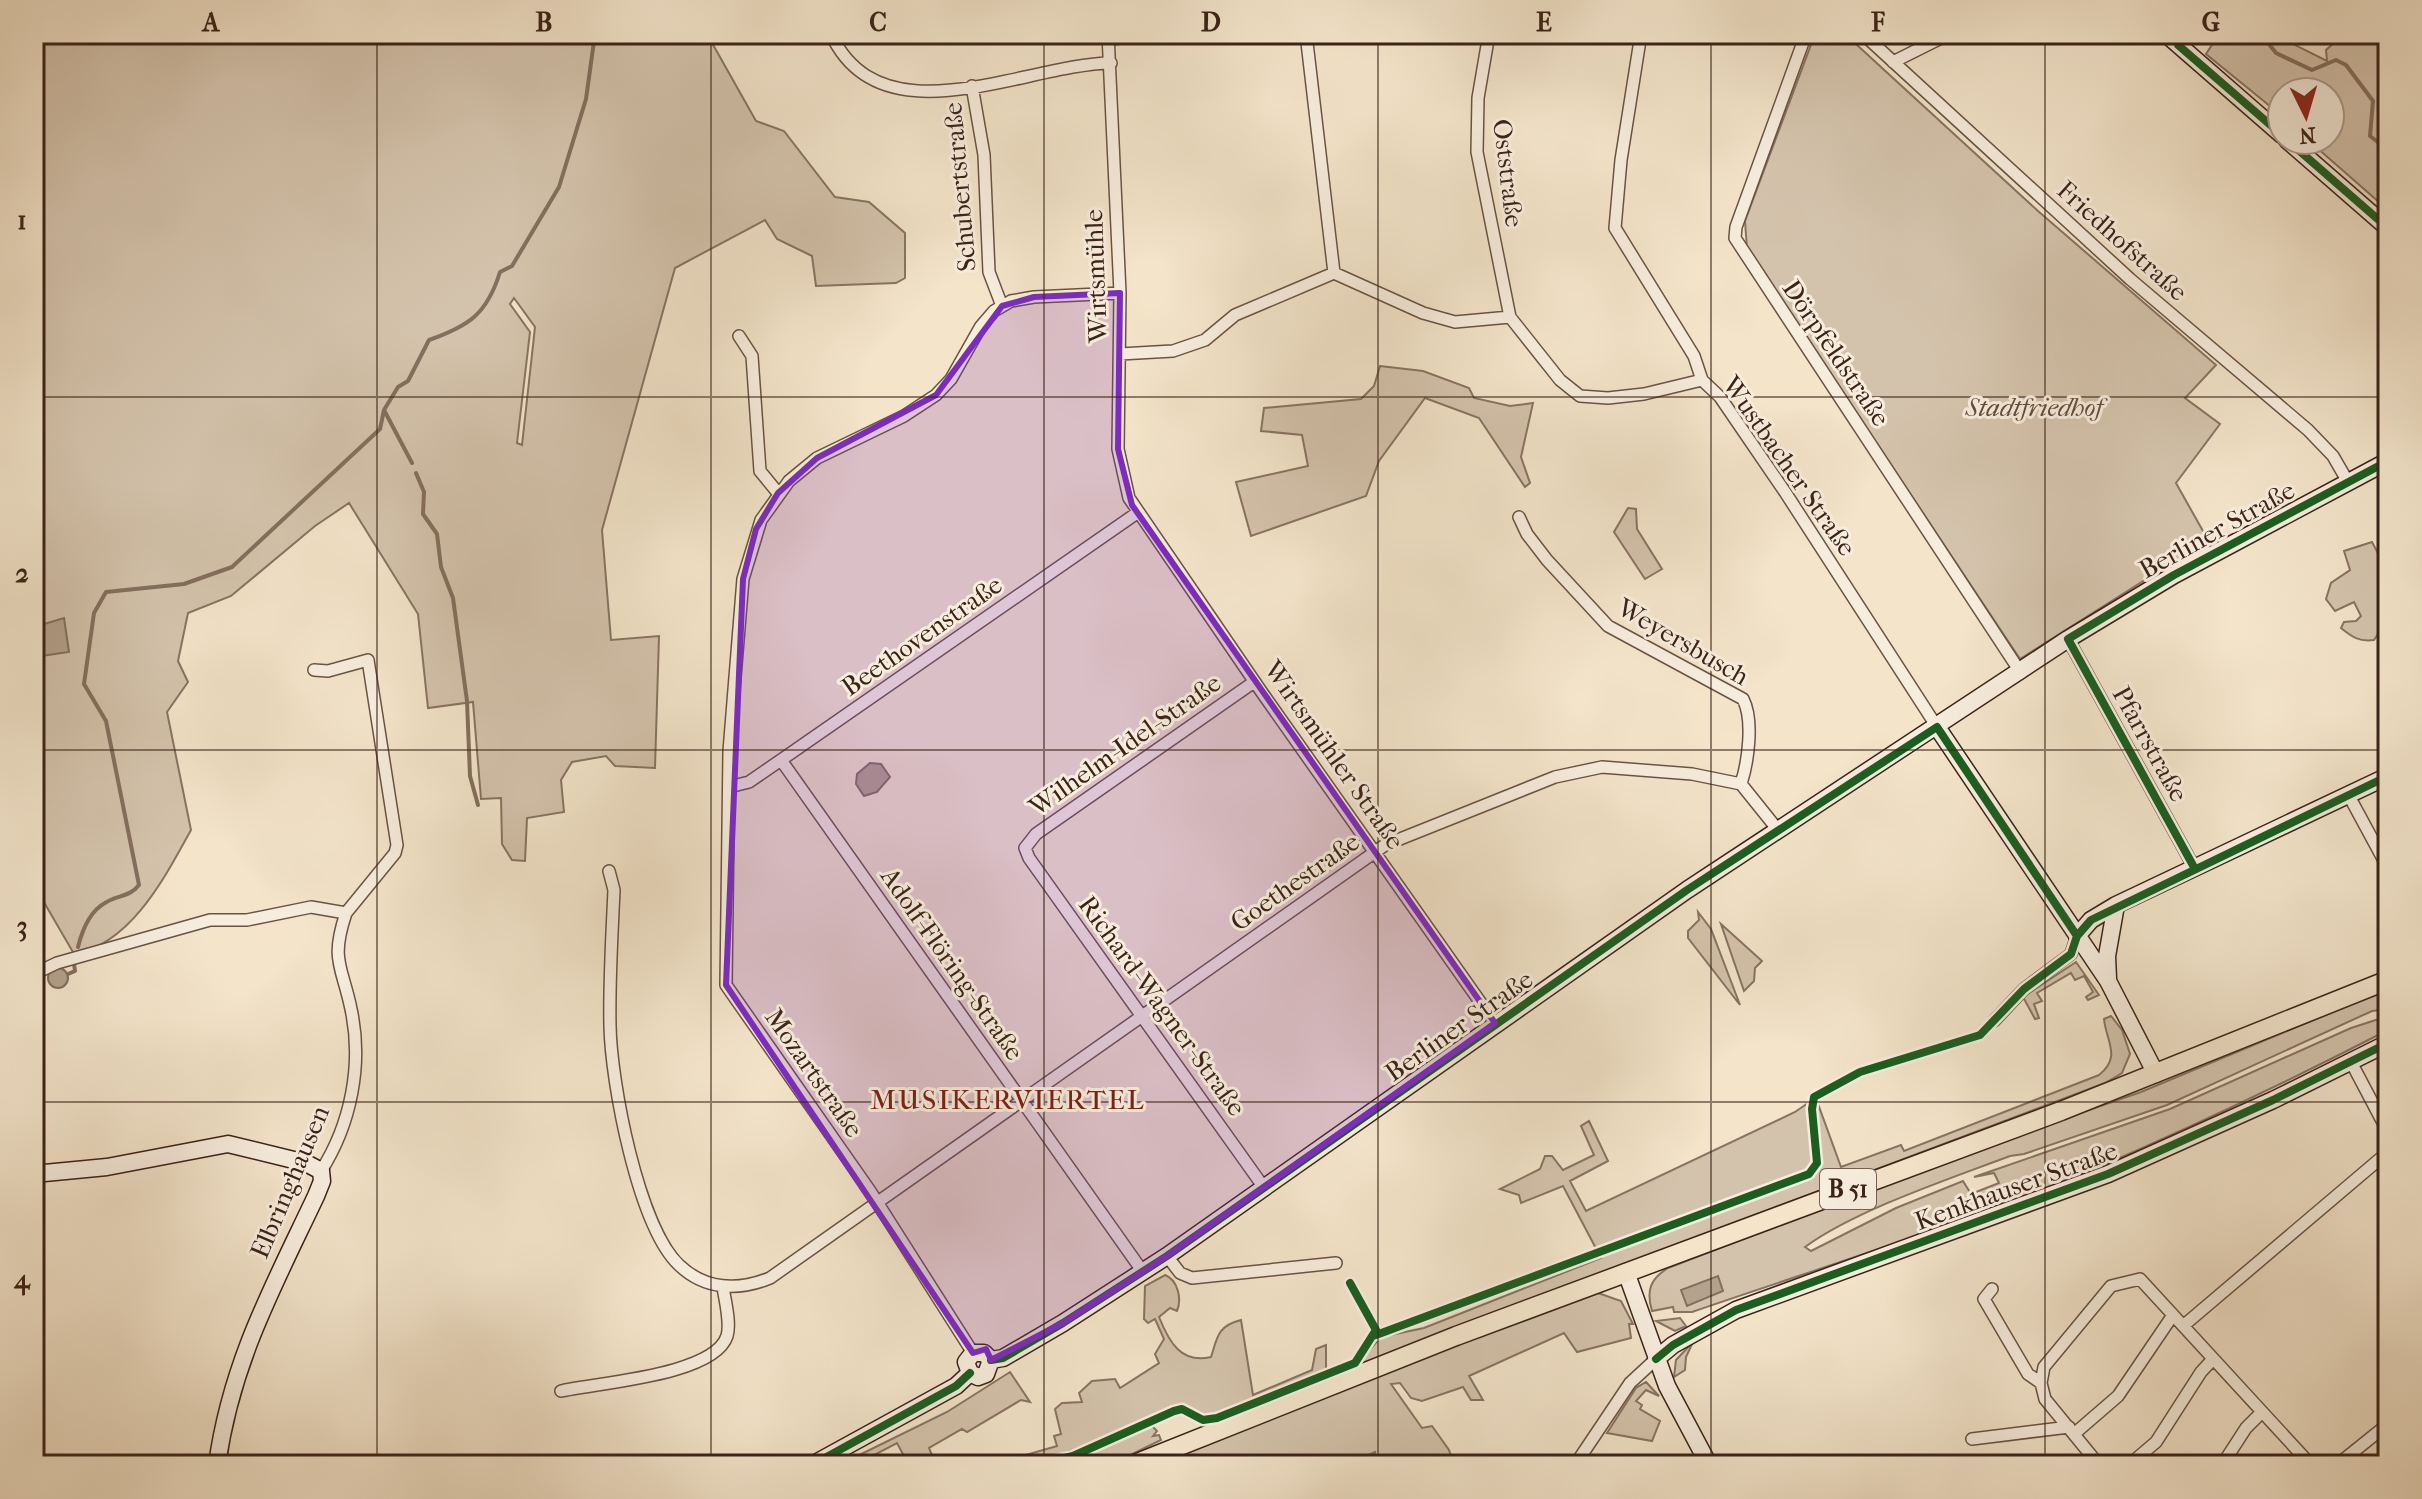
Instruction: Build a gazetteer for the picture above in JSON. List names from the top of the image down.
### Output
{
  "streets": {
    "main road": [
      "Berliner Straße",
      "Elbringhausen",
      "Kenkhauser Straße",
      "B 51"
    ],
    "street": [
      "Oststraße",
      "Schubertstraße",
      "Friedhofstraße",
      "Wirtsmühle",
      "Dörpfeldstraße",
      "Wustbacher Straße",
      "Beethovenstraße",
      "Weyersbusch",
      "Pfarrstraße",
      "Wilhelm-Idel-Straße",
      "Wirtsmühler Straße",
      "Goethestraße",
      "Adolf-Flöring-Straße",
      "Richard-Wagner-Straße",
      "Mozartstraße"
    ]
  },
  "crossings": [
    ["Schubertstraße", "Mozartstraße"],
    ["Friedhofstraße", "Berliner Straße"],
    ["Wirtsmühle", "Beethovenstraße"],
    ["Wirtsmühle", "Wirtsmühler Straße"],
    ["Dörpfeldstraße", "Berliner Straße"],
    ["Wustbacher Straße", "Berliner Straße"],
    ["Berliner Straße", "Pfarrstraße"],
    ["Berliner Straße", "Wirtsmühler Straße"],
    ["Berliner Straße", "Adolf-Flöring-Straße"],
    ["Berliner Straße", "Richard-Wagner-Straße"],
    ["Berliner Straße", "Mozartstraße"],
    ["Beethovenstraße", "Wirtsmühler Straße"],
    ["Beethovenstraße", "Adolf-Flöring-Straße"],
    ["Beethovenstraße", "Mozartstraße"],
    ["Weyersbusch", "Goethestraße"],
    ["Wilhelm-Idel-Straße", "Wirtsmühler Straße"],
    ["Wilhelm-Idel-Straße", "Richard-Wagner-Straße"],
    ["Wirtsmühler Straße", "Goethestraße"],
    ["Goethestraße", "Adolf-Flöring-Straße"],
    ["Goethestraße", "Richard-Wagner-Straße"],
    ["Goethestraße", "Mozartstraße"]
  ],
  "districts": ["MUSIKERVIERTEL"],
  "parks": ["Stadtfriedhof"],
  "north": "bottom",
  "grid": {
    "columns": [
      "A",
      "B",
      "C",
      "D",
      "E",
      "F",
      "G"
    ],
    "rows": [
      "1",
      "2",
      "3",
      "4"
    ]
  }
}
